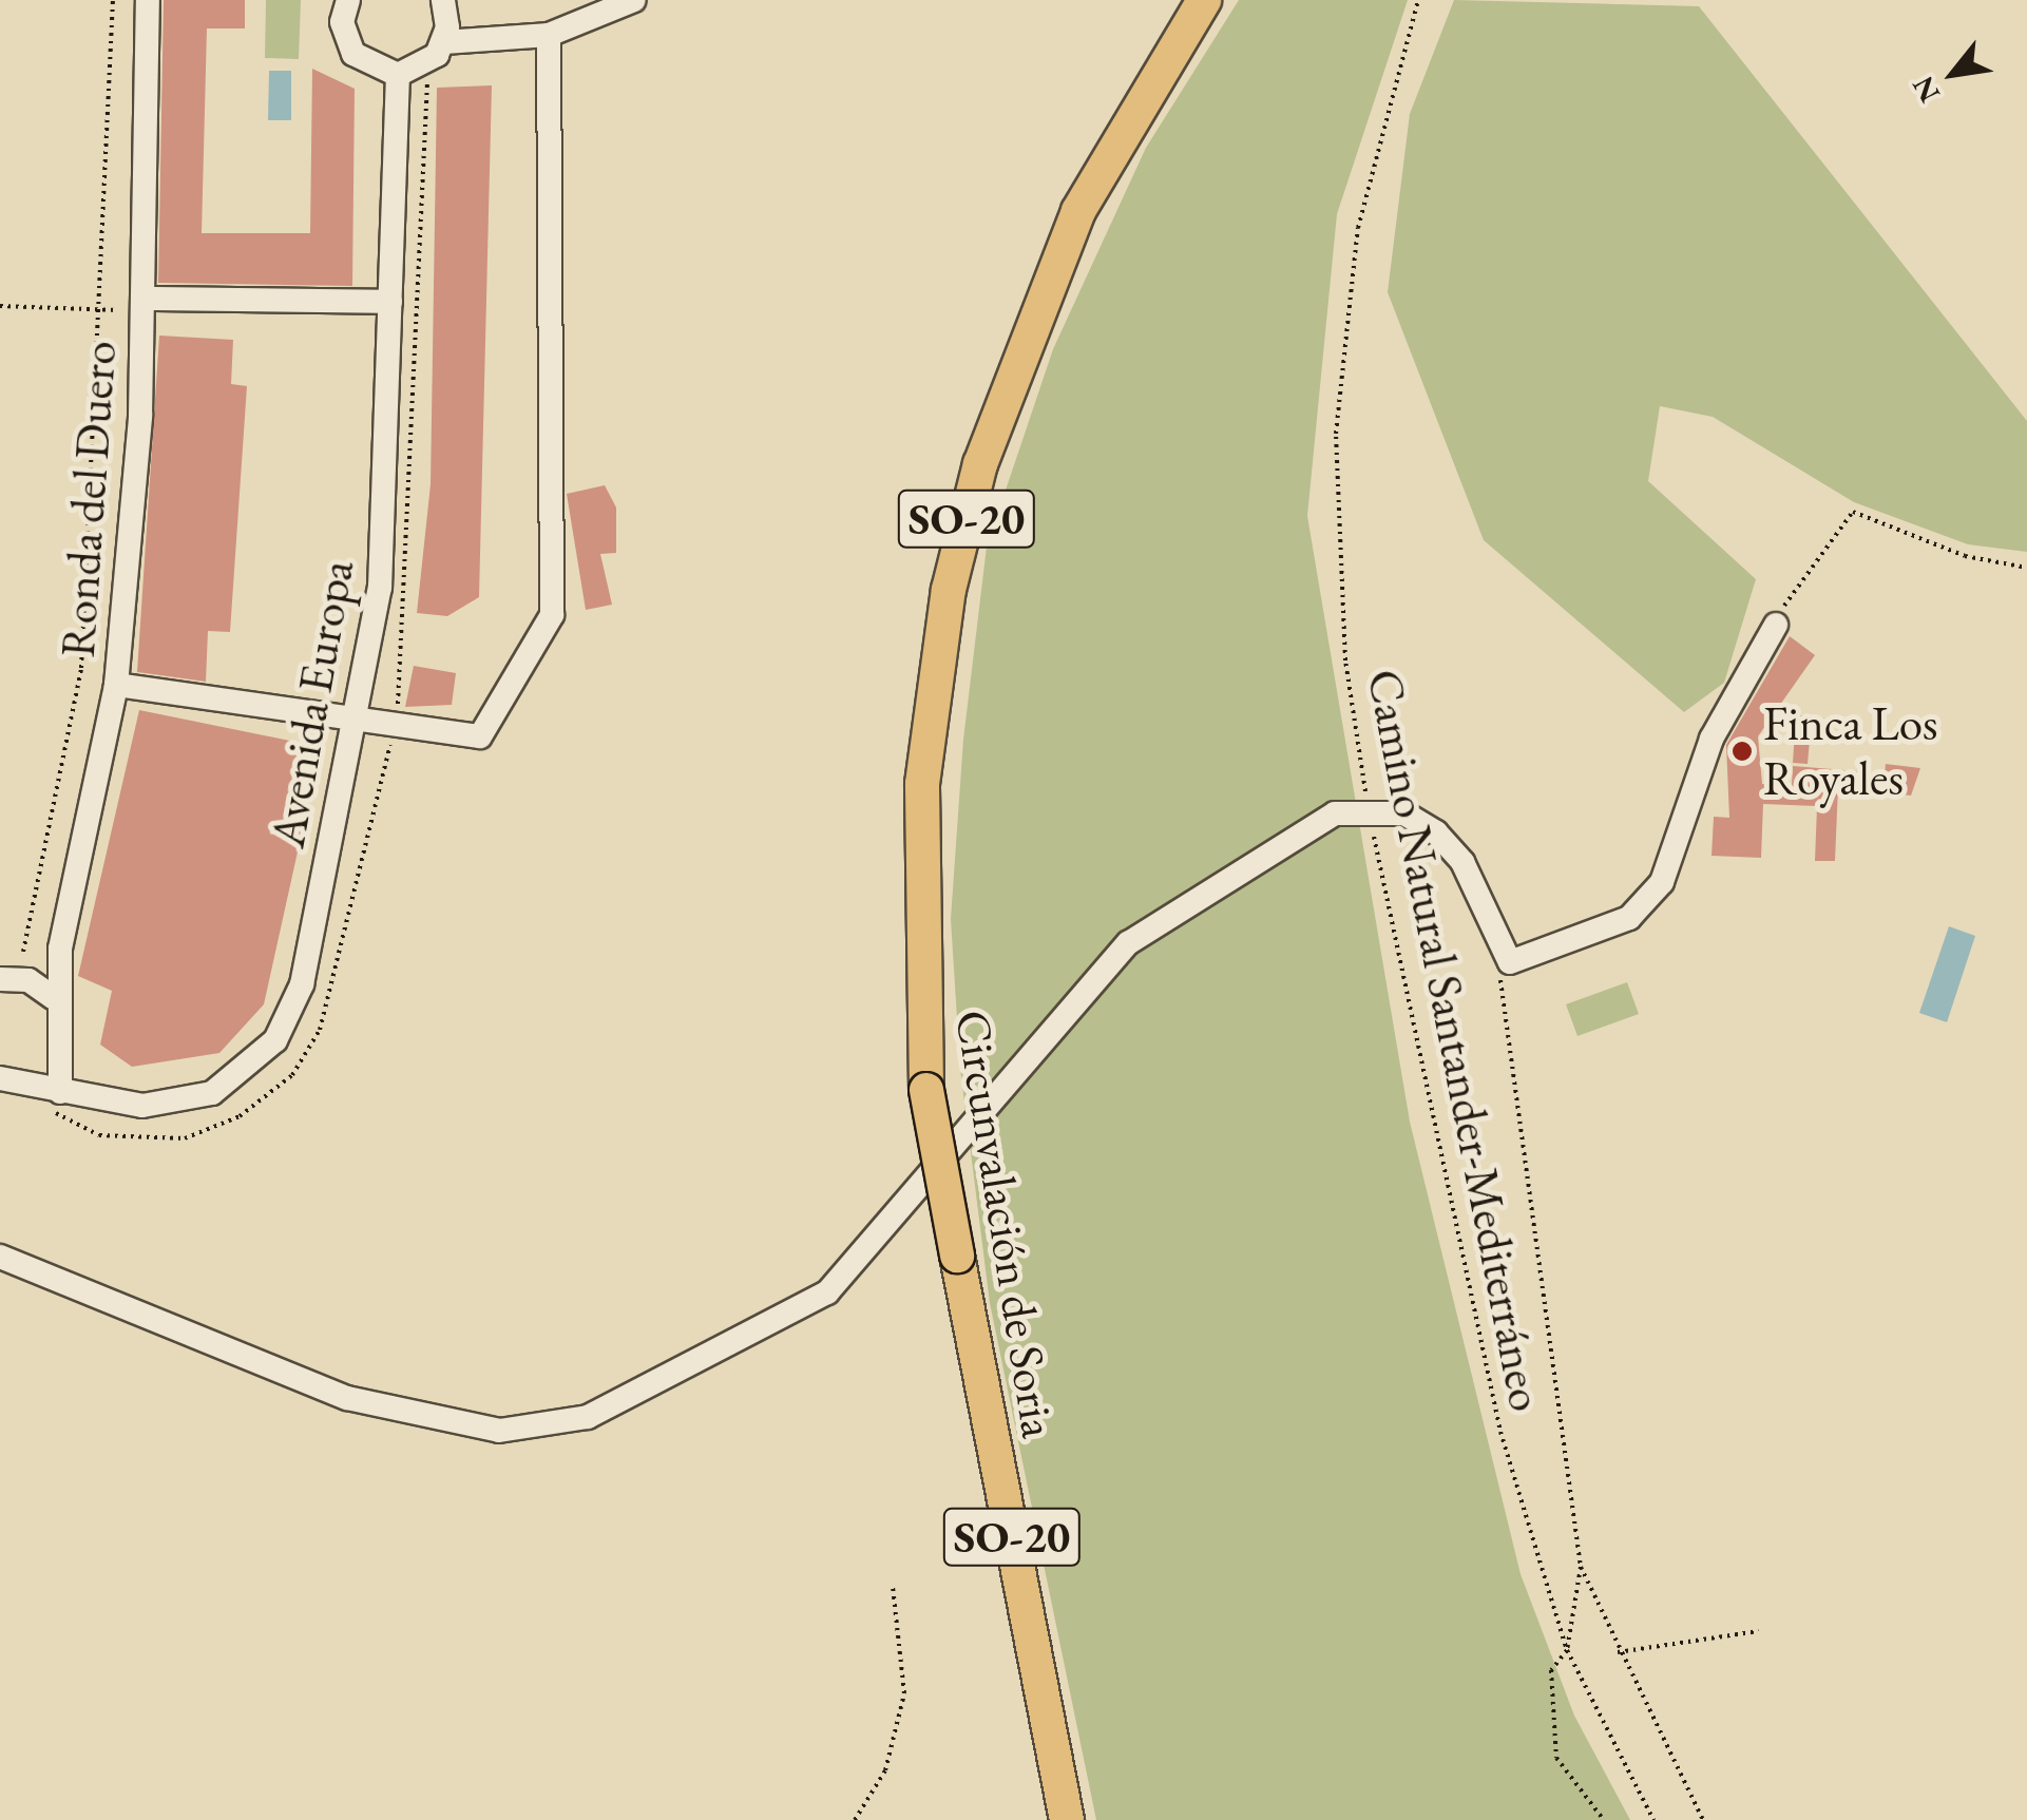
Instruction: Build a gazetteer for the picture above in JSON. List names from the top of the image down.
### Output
{
  "streets": {
    "highway": ["SO-20", "Circunvalación de Soria"],
    "street": ["Ronda del Duero", "Avenida Europa"],
    "path": ["Camino Natural Santander-Mediterráneo"]
  },
  "crossings": [
    ["Ronda del Duero", "Avenida Europa"]
  ],
  "places": ["Finca Los Royales"],
  "north": "bottom left"
}
